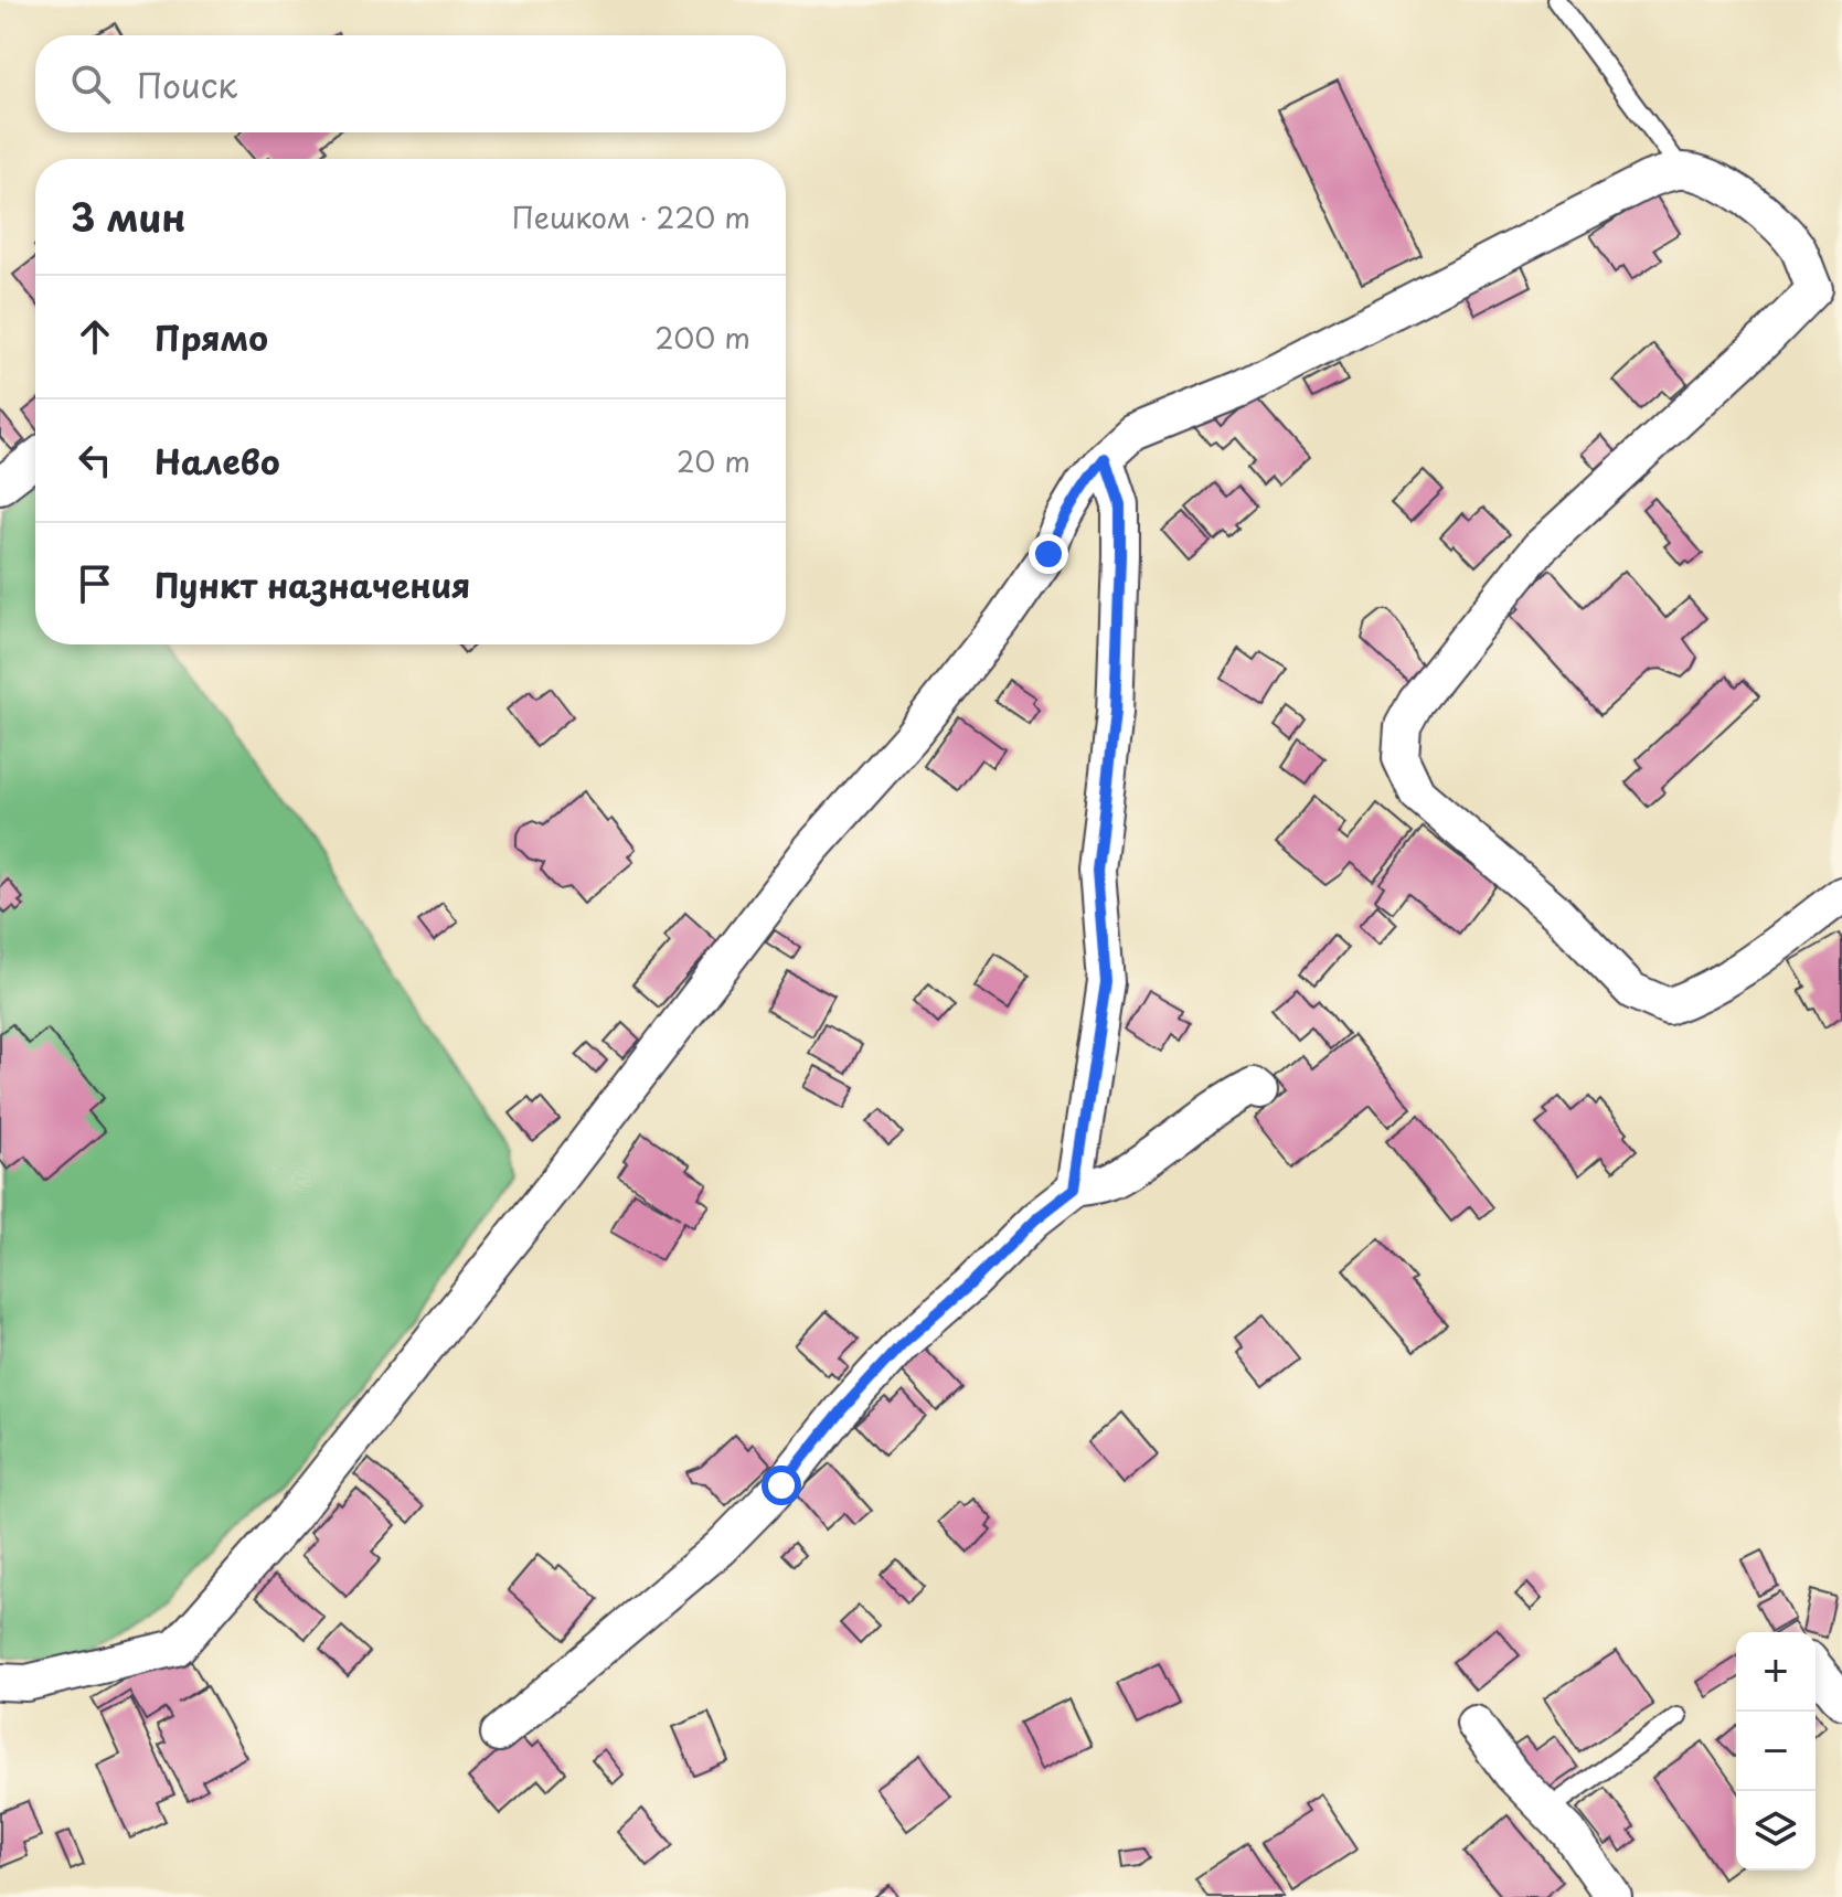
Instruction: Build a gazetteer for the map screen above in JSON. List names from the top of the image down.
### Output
{
  "page": {
    "search": "Поиск",
    "heading": ["3 мин", "Пешком · 220 m"],
    "list": [
      ["Прямо", "200 m"],
      ["Налево", "20 m"],
      "Пункт назначения"
    ],
    "map_buttons": ["+", "−"]
  }
}
